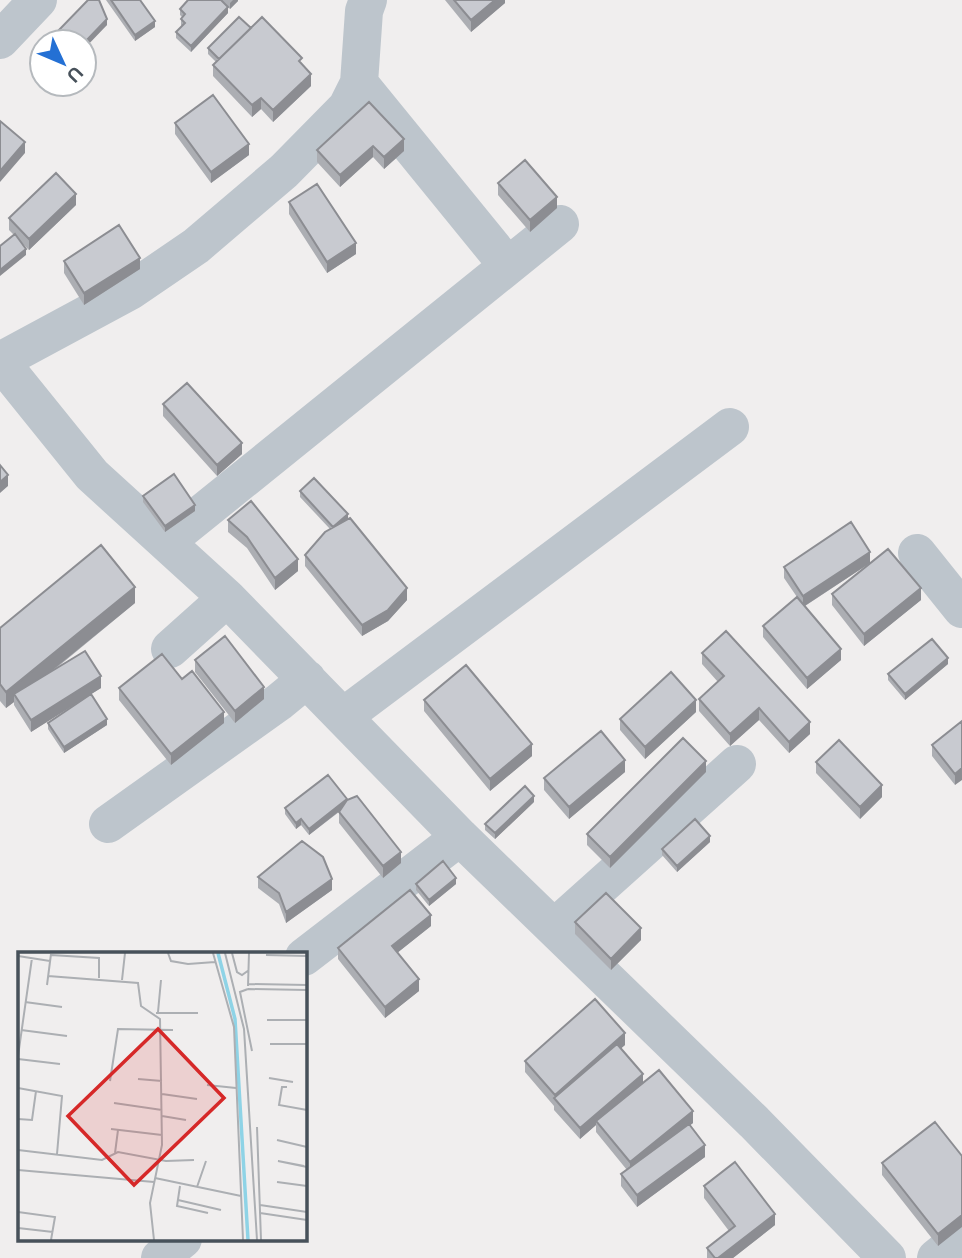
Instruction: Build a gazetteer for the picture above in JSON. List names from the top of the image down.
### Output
{
  "north": "bottom right"
}
